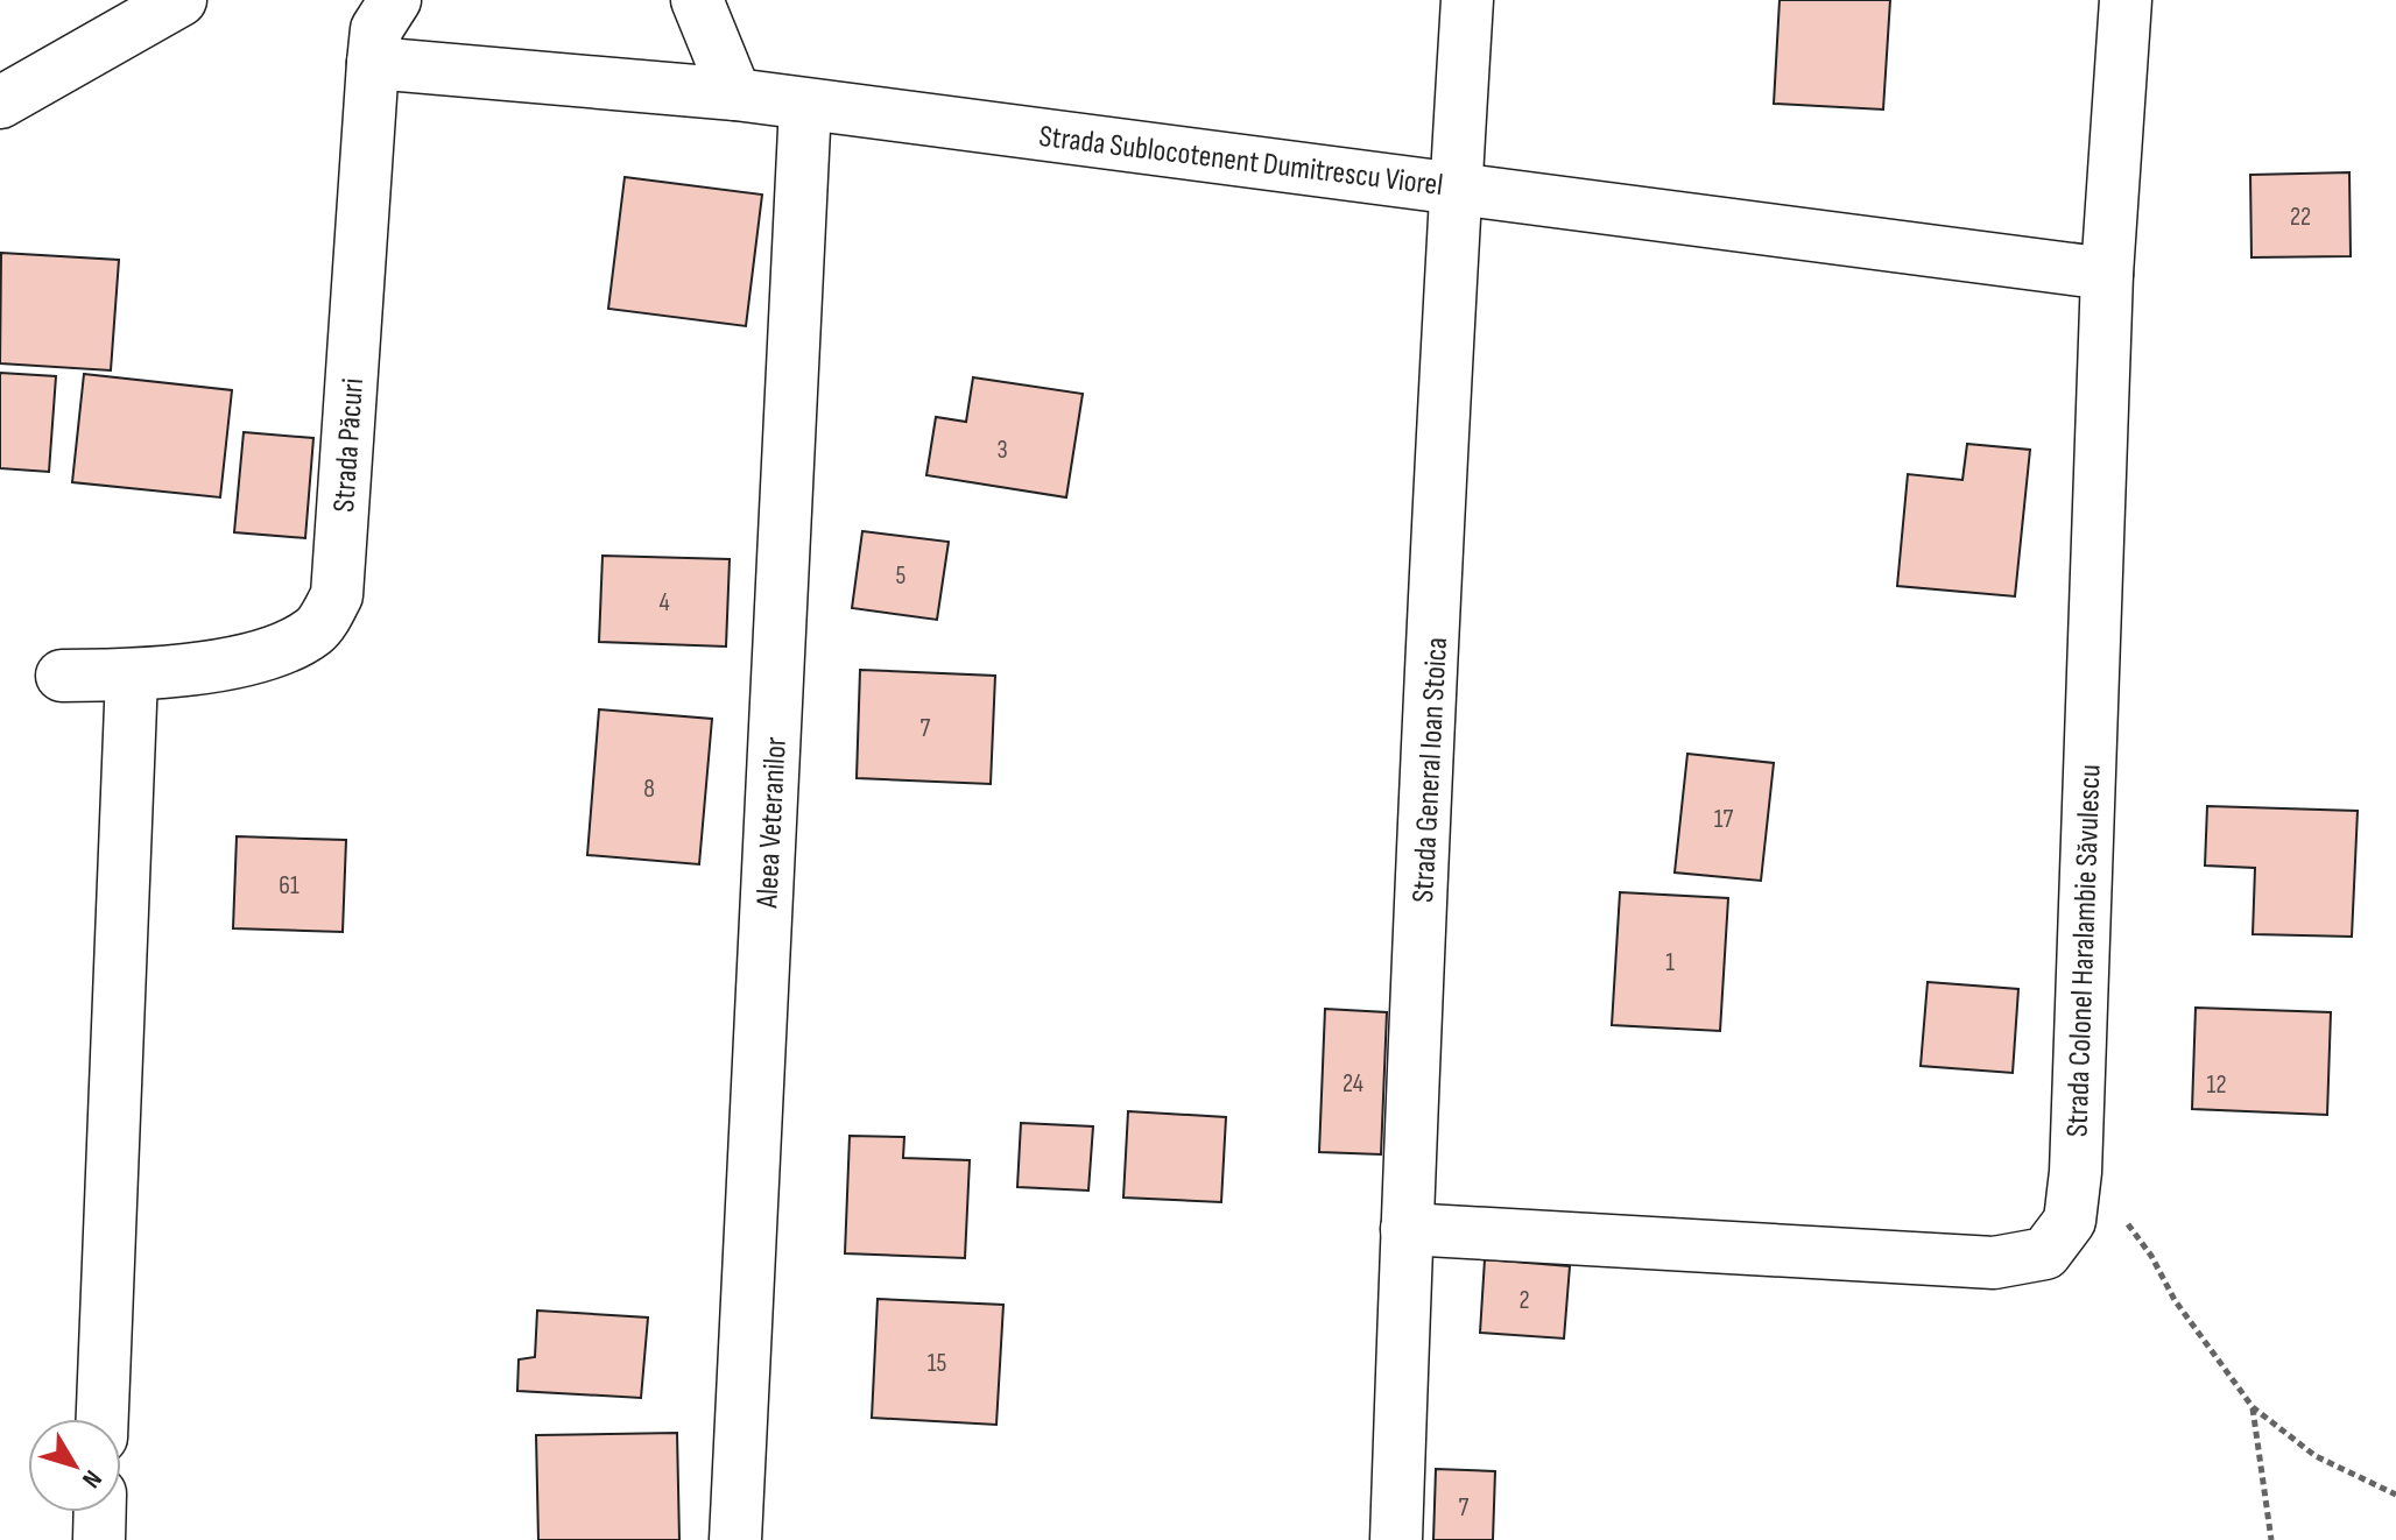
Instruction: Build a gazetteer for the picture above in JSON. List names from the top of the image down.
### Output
{
  "streets": {
    "street": [
      "Strada Sublocotenent Dumitrescu Viorel",
      "Strada Păcuri",
      "Strada General Ioan Stoica",
      "Aleea Veteranilor",
      "Strada Colonel Haralambie Săvulescu"
    ]
  },
  "crossings": [
    ["Strada Sublocotenent Dumitrescu Viorel", "Strada Păcuri"],
    ["Strada Sublocotenent Dumitrescu Viorel", "Strada General Ioan Stoica"],
    ["Strada Sublocotenent Dumitrescu Viorel", "Aleea Veteranilor"],
    ["Strada Sublocotenent Dumitrescu Viorel", "Strada Colonel Haralambie Săvulescu"],
    ["Strada General Ioan Stoica", "Strada Colonel Haralambie Săvulescu"]
  ],
  "house_numbers": [
    "22",
    "3",
    "5",
    "4",
    "7",
    "8",
    "17",
    "61",
    "1",
    "24",
    "12",
    "2",
    "15",
    "7"
  ],
  "north": "bottom right"
}
